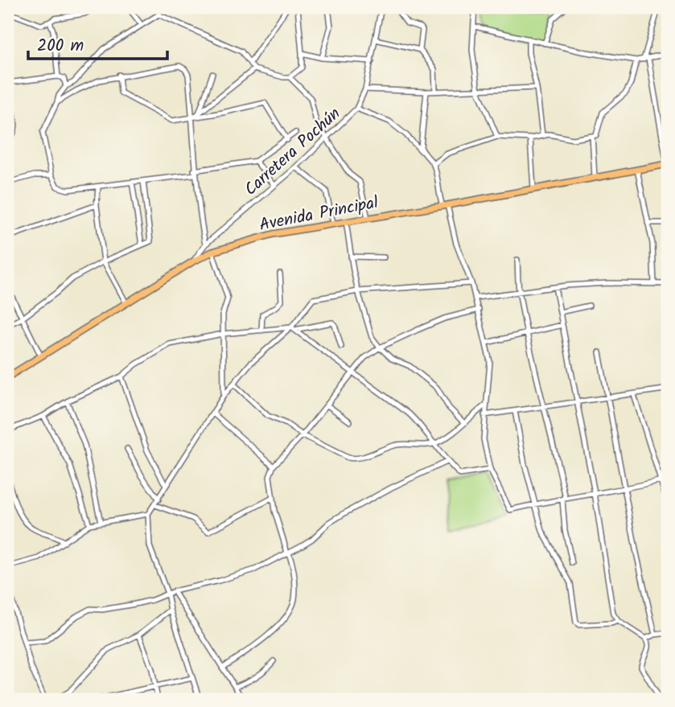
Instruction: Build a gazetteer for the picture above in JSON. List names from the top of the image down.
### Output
{
  "streets": {
    "main road": ["Avenida Principal"],
    "street": ["Carretera Pochún"]
  },
  "crossings": [
    ["Carretera Pochún", "Avenida Principal"]
  ],
  "scale_bar": "200 m"
}
